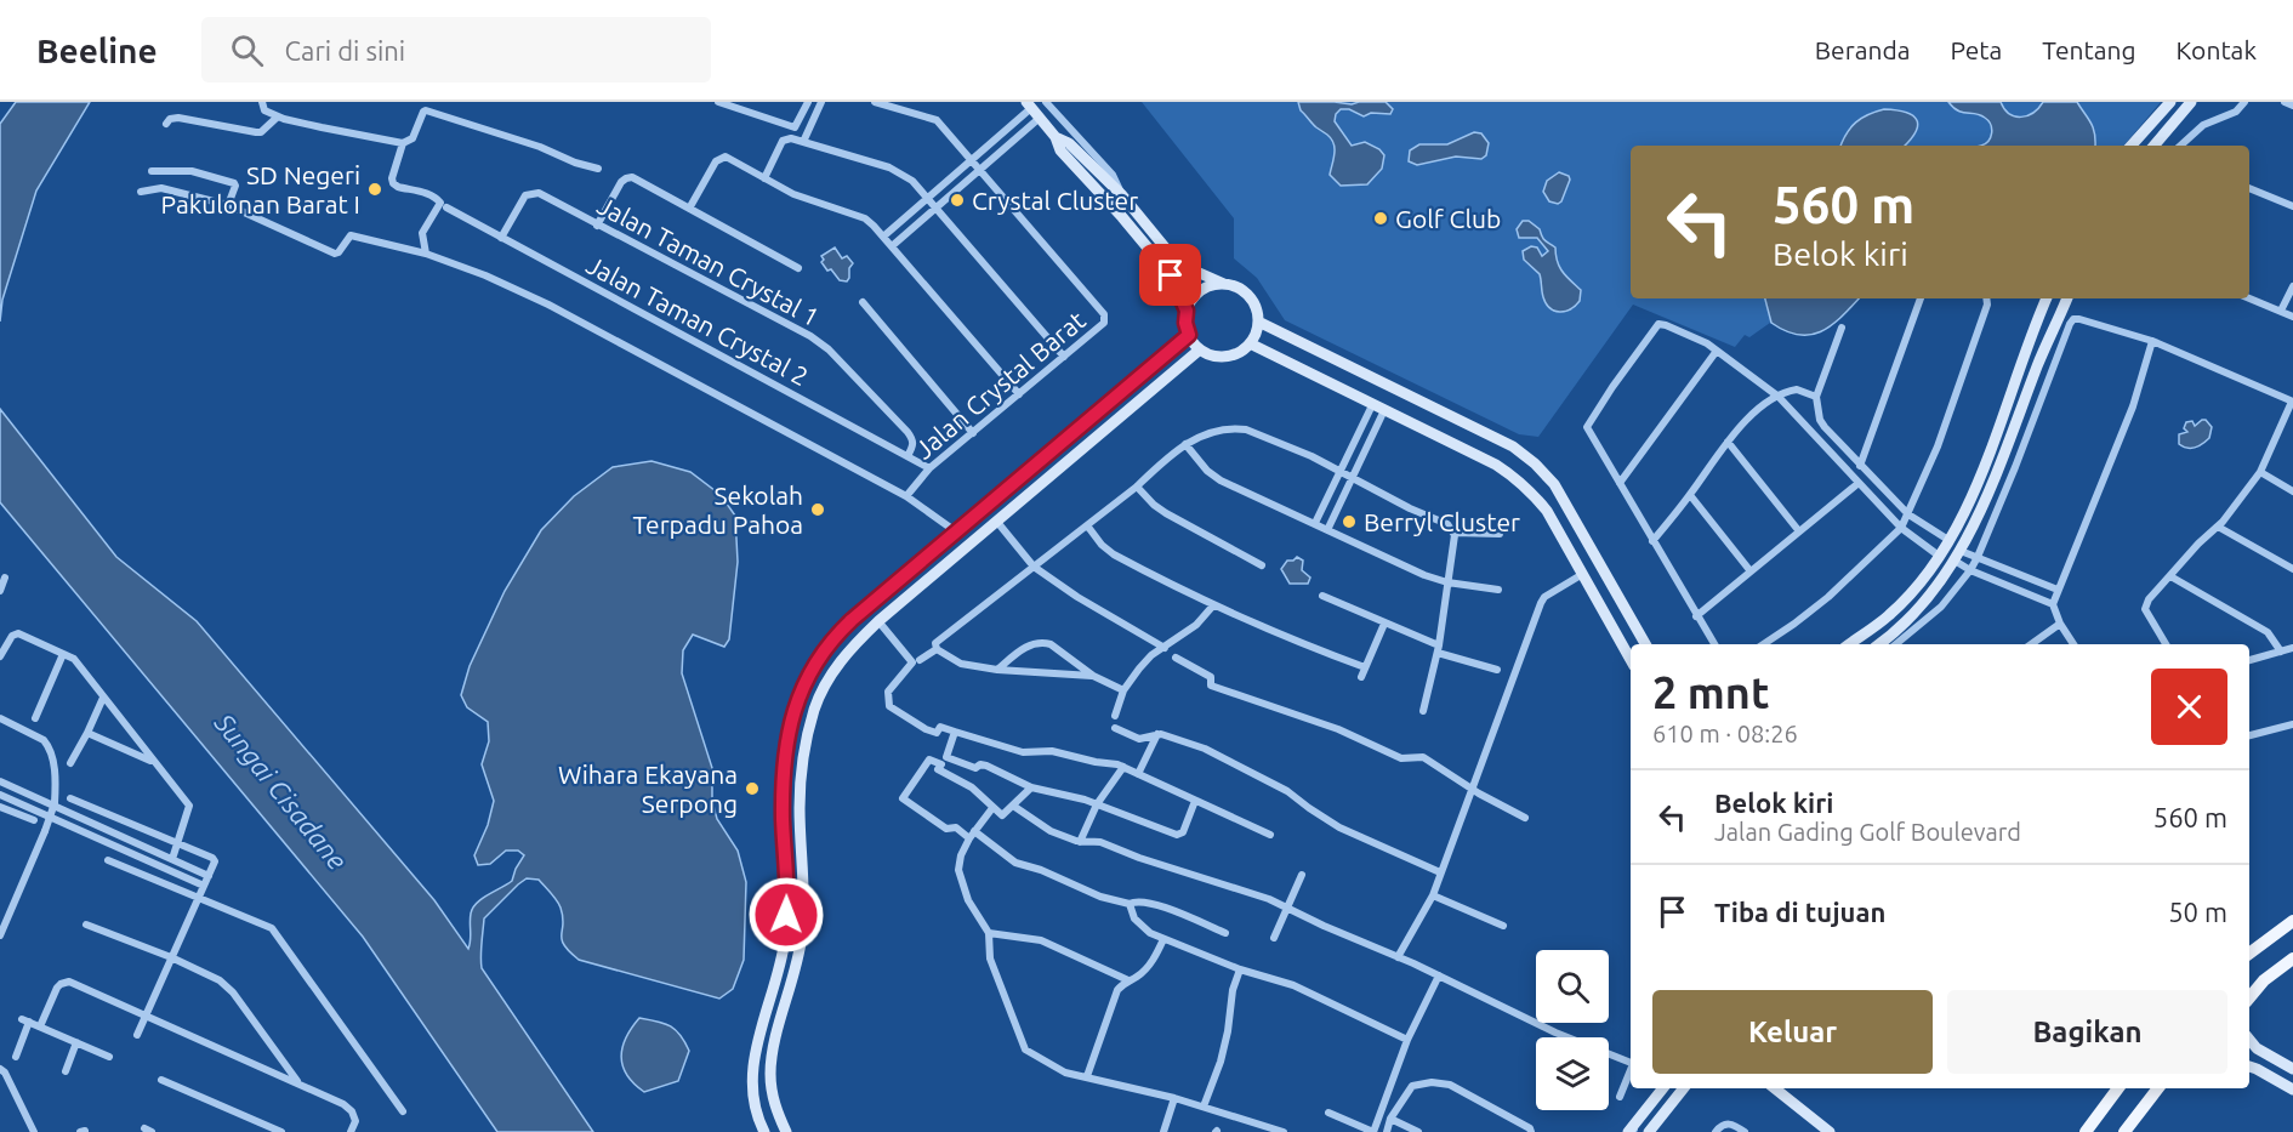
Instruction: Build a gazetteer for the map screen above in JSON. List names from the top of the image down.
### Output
{
  "streets": {
    "street": ["Jalan Taman Crystal 1", "Jalan Taman Crystal 2", "Jalan Crystal Barat"]
  },
  "crossings": [
    ["Jalan Taman Crystal 1", "Jalan Taman Crystal 2"],
    ["Jalan Taman Crystal 2", "Jalan Crystal Barat"]
  ],
  "water": ["Sungai Cisadane"],
  "places": [
    "SD Negeri Pakulonan Barat I",
    "Crystal Cluster",
    "Golf Club",
    "Sekolah Terpadu Pahoa",
    "Berryl Cluster",
    "Wihara Ekayana Serpong"
  ],
  "page": {
    "header": "Beeline",
    "search": "Cari di sini",
    "nav": [
      "Beranda",
      "Peta",
      "Tentang",
      "Kontak"
    ],
    "turn": ["560 m", "Belok kiri"],
    "heading": ["2 mnt", "610 m · 08:26"],
    "list": [
      {
        "name": "Belok kiri",
        "note": "Jalan Gading Golf Boulevard",
        "value": "560 m"
      },
      {
        "name": "Tiba di tujuan",
        "value": "50 m"
      }
    ],
    "buttons": ["Keluar", "Bagikan"]
  }
}
